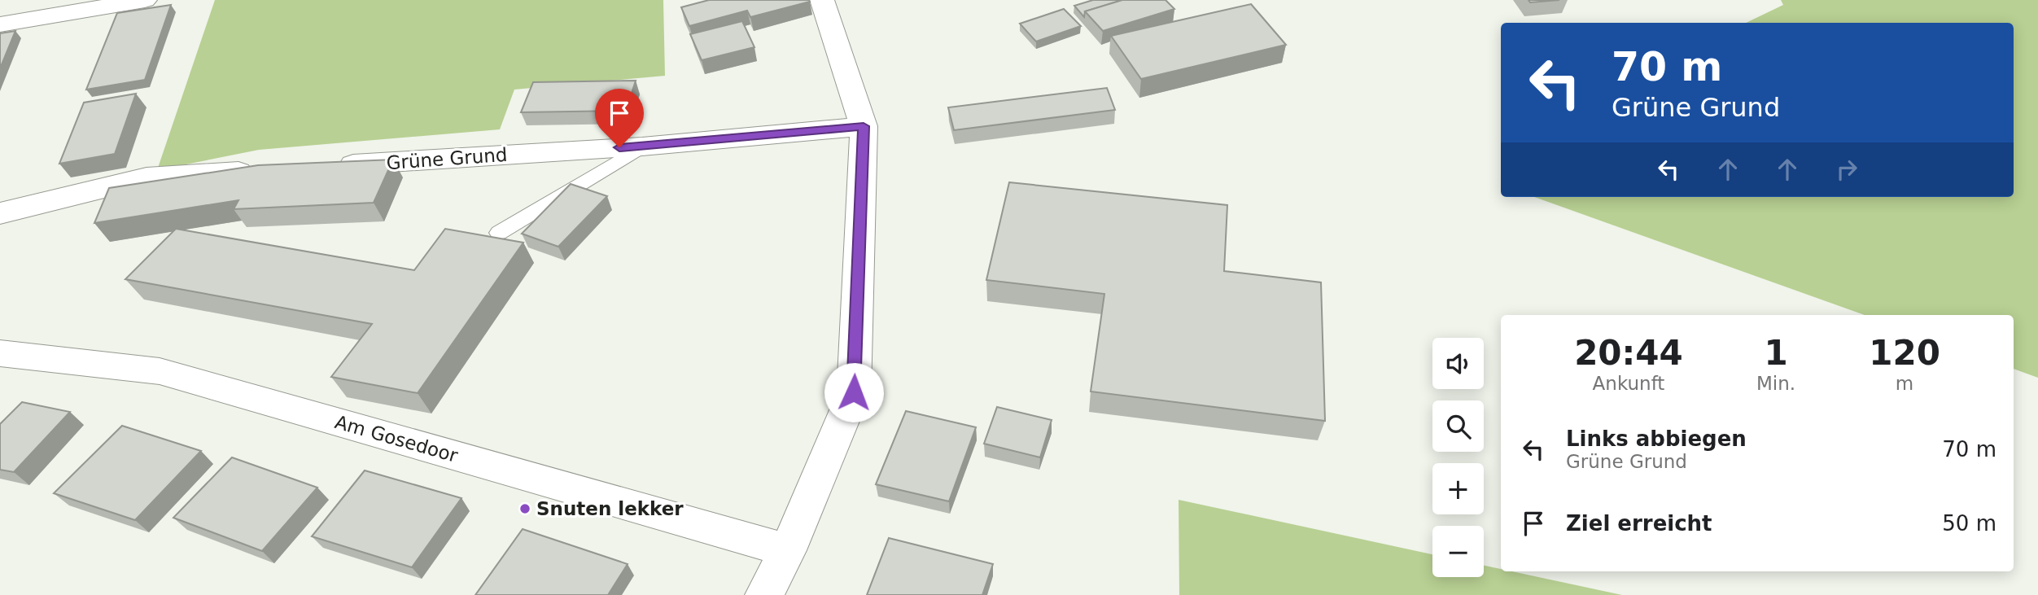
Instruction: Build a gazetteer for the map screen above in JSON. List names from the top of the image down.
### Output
{
  "streets": {
    "street": ["Grüne Grund", "Am Gosedoor"]
  },
  "places": ["Snuten lekker"],
  "page": {
    "turn": ["70 m", "Grüne Grund"],
    "eta": [
      "20:44",
      "Ankunft",
      "1",
      "Min.",
      "120",
      "m"
    ],
    "map_buttons": ["+", "−"],
    "list": [
      {
        "name": "Links abbiegen",
        "note": "Grüne Grund",
        "value": "70 m"
      },
      {
        "name": "Ziel erreicht",
        "value": "50 m"
      }
    ]
  }
}
